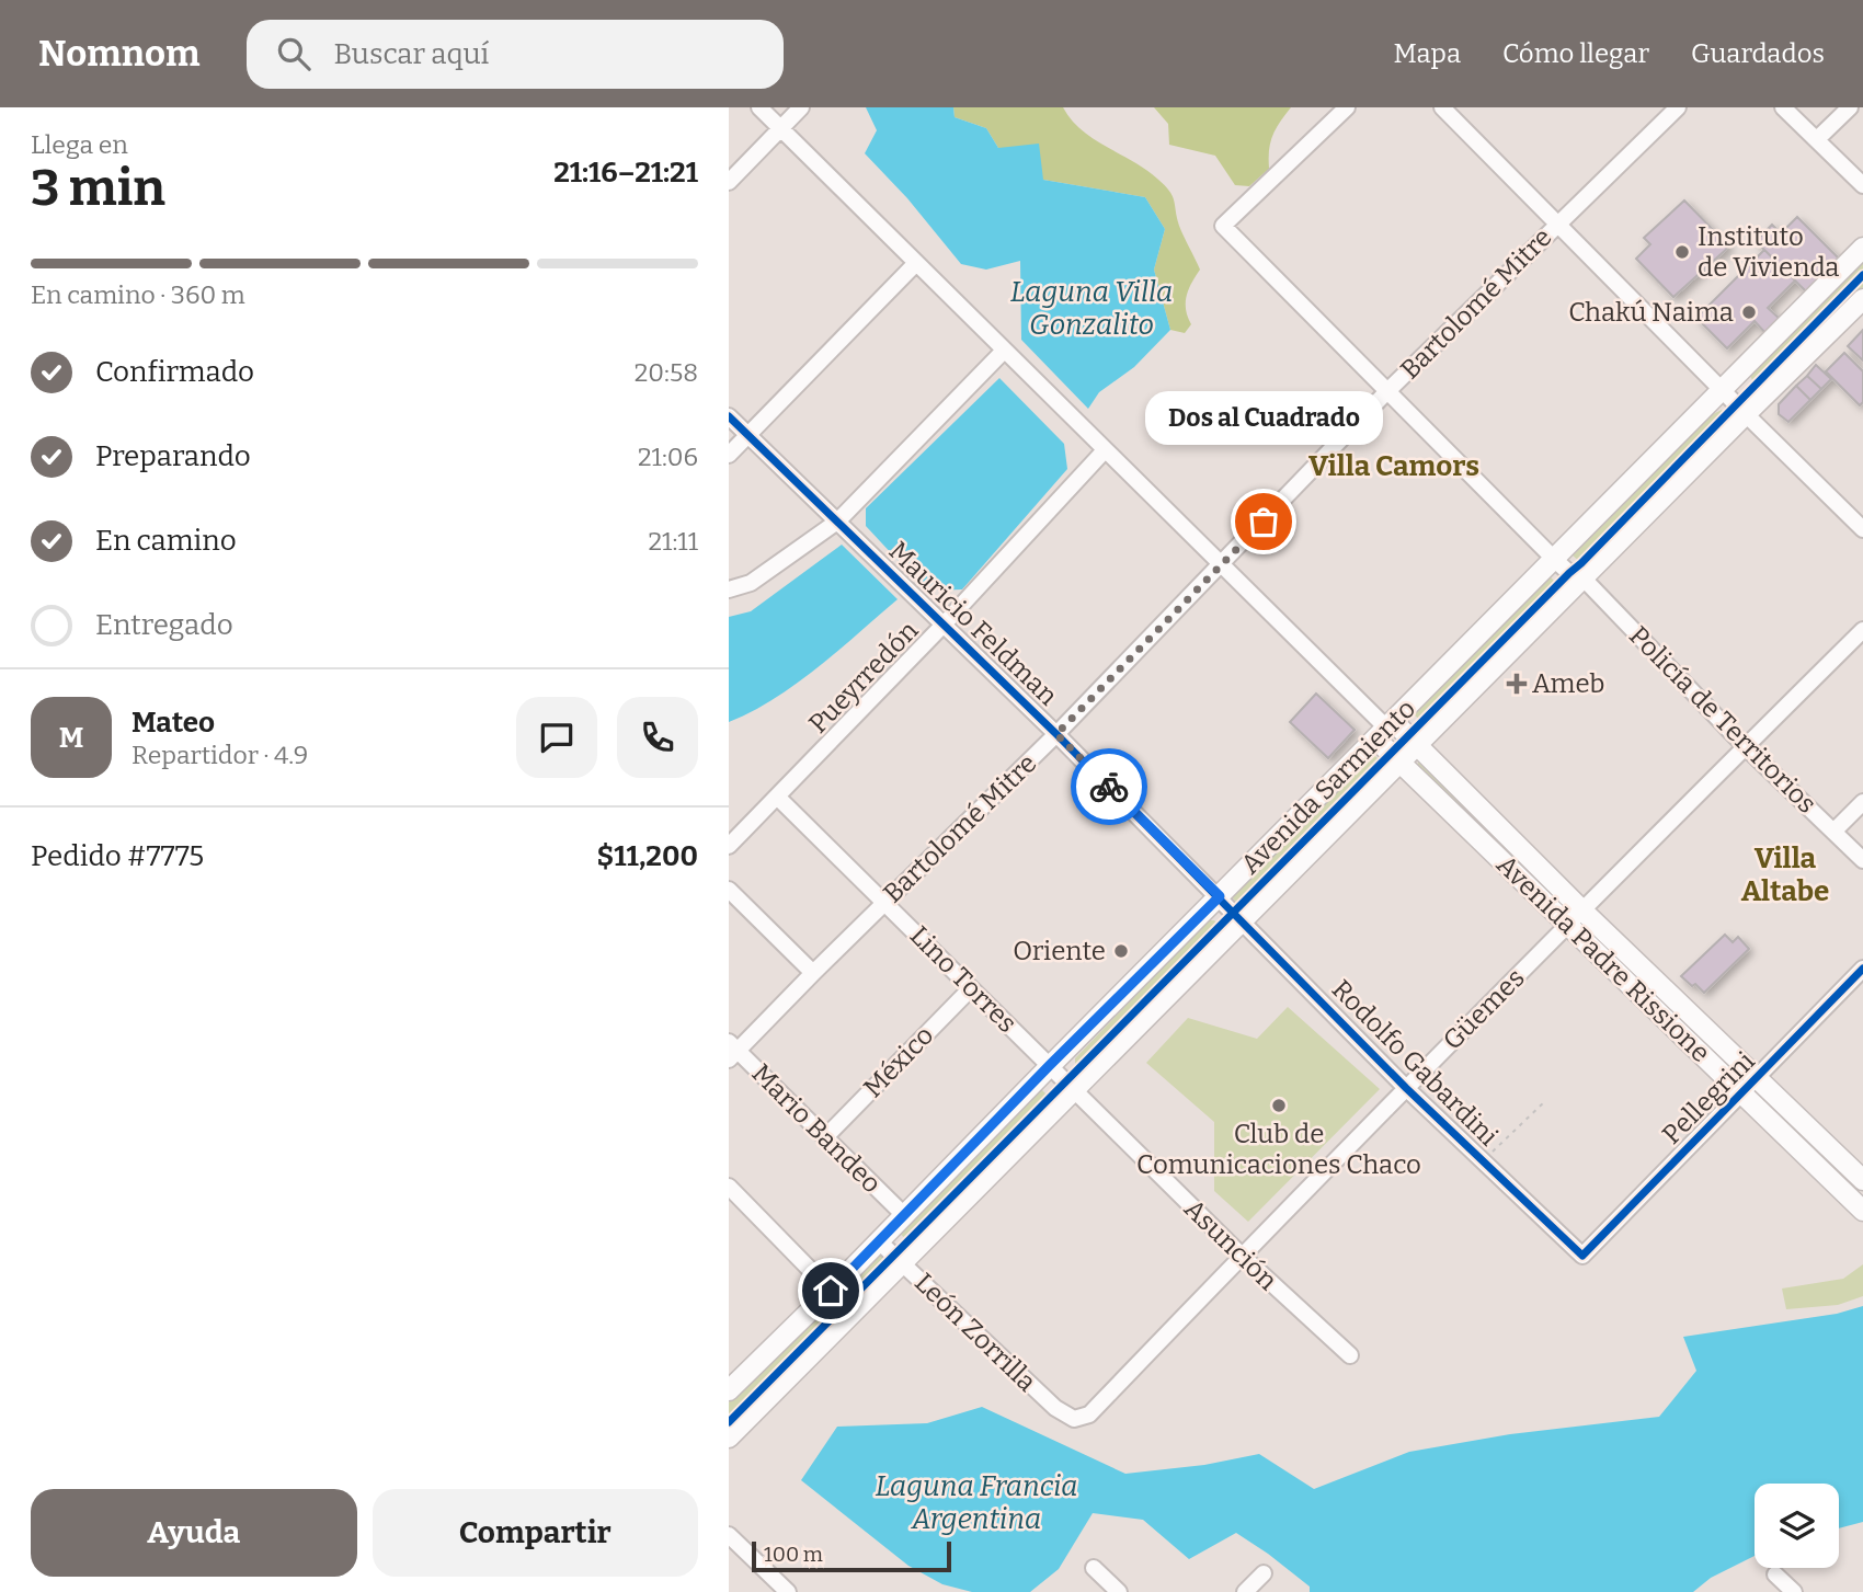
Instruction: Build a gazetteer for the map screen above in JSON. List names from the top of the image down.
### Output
{
  "streets": {
    "main road": ["Avenida Sarmiento", "Avenida Padre Rissione"],
    "street": [
      "Bartolomé Mitre",
      "Mauricio Feldman",
      "Pueyrredón",
      "Policía de Territorios",
      "Lino Torres",
      "Güemes",
      "México",
      "Rodolfo Gabardini",
      "Pellegrini",
      "Mario Bandeo",
      "Asunción",
      "León Zorrilla"
    ]
  },
  "crossings": [
    ["Bartolomé Mitre", "Mauricio Feldman"],
    ["Bartolomé Mitre", "Policía de Territorios"],
    ["Bartolomé Mitre", "Lino Torres"],
    ["Bartolomé Mitre", "Mario Bandeo"],
    ["Mauricio Feldman", "Pueyrredón"],
    ["Mauricio Feldman", "Avenida Sarmiento"],
    ["Mauricio Feldman", "Rodolfo Gabardini"],
    ["Pueyrredón", "Lino Torres"],
    ["Policía de Territorios", "Avenida Sarmiento"],
    ["Policía de Territorios", "Güemes"],
    ["Avenida Sarmiento", "Avenida Padre Rissione"],
    ["Avenida Sarmiento", "Lino Torres"],
    ["Avenida Sarmiento", "Rodolfo Gabardini"],
    ["Avenida Sarmiento", "Mario Bandeo"],
    ["Avenida Sarmiento", "Asunción"],
    ["Avenida Sarmiento", "León Zorrilla"],
    ["Avenida Padre Rissione", "Güemes"],
    ["Avenida Padre Rissione", "Pellegrini"],
    ["Lino Torres", "México"],
    ["Lino Torres", "Asunción"],
    ["Güemes", "Rodolfo Gabardini"],
    ["Güemes", "Asunción"],
    ["Güemes", "León Zorrilla"],
    ["México", "Mario Bandeo"],
    ["Rodolfo Gabardini", "Pellegrini"]
  ],
  "districts": ["Villa Camors", "Villa Altabe"],
  "water": ["Laguna Villa Gonzalito", "Laguna Francia Argentina"],
  "places": {
    "other": [
      "Instituto de Vivienda",
      "Chakú Naima",
      "Dos al Cuadrado",
      "Oriente",
      "Club de Comunicaciones Chaco"
    ],
    "health": ["Ameb"]
  },
  "scale_bar": "100 m",
  "page": {
    "header": "Nomnom",
    "search": "Buscar aquí",
    "nav": ["Mapa", "Cómo llegar", "Guardados"],
    "heading": ["3 min", "Llega en", "21:16–21:21"],
    "panel": [
      "Mateo",
      "Repartidor · 4.9",
      "Pedido #7775",
      "$11,200"
    ],
    "bar": "En camino · 360 m",
    "list": [
      ["Confirmado", "20:58"],
      ["Preparando", "21:06"],
      ["En camino", "21:11"],
      "Entregado"
    ],
    "bubble": "Dos al Cuadrado",
    "round": "M",
    "buttons": ["Ayuda", "Compartir"],
    "scale": "100 m"
  }
}
